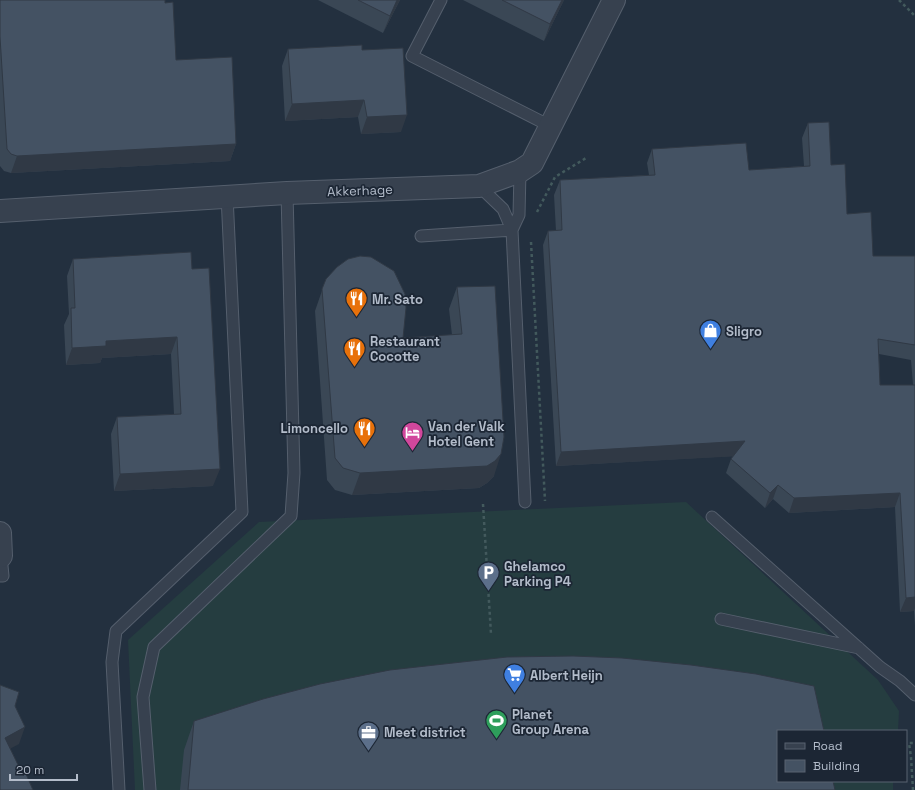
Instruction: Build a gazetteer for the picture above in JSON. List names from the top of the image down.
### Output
{
  "streets": {
    "street": ["Akkerhage"]
  },
  "places": {
    "restaurant": ["Mr. Sato", "Restaurant Cocotte", "Limoncello"],
    "shop": ["Sligro"],
    "hotel": ["Van der Valk Hotel Gent"],
    "parking": ["Ghelamco Parking P4"],
    "supermarket": ["Albert Heijn"],
    "sports": ["Planet Group Arena"],
    "office": ["Meet district"]
  },
  "legend": ["Road", "Building"],
  "scale_bar": "20 m"
}
